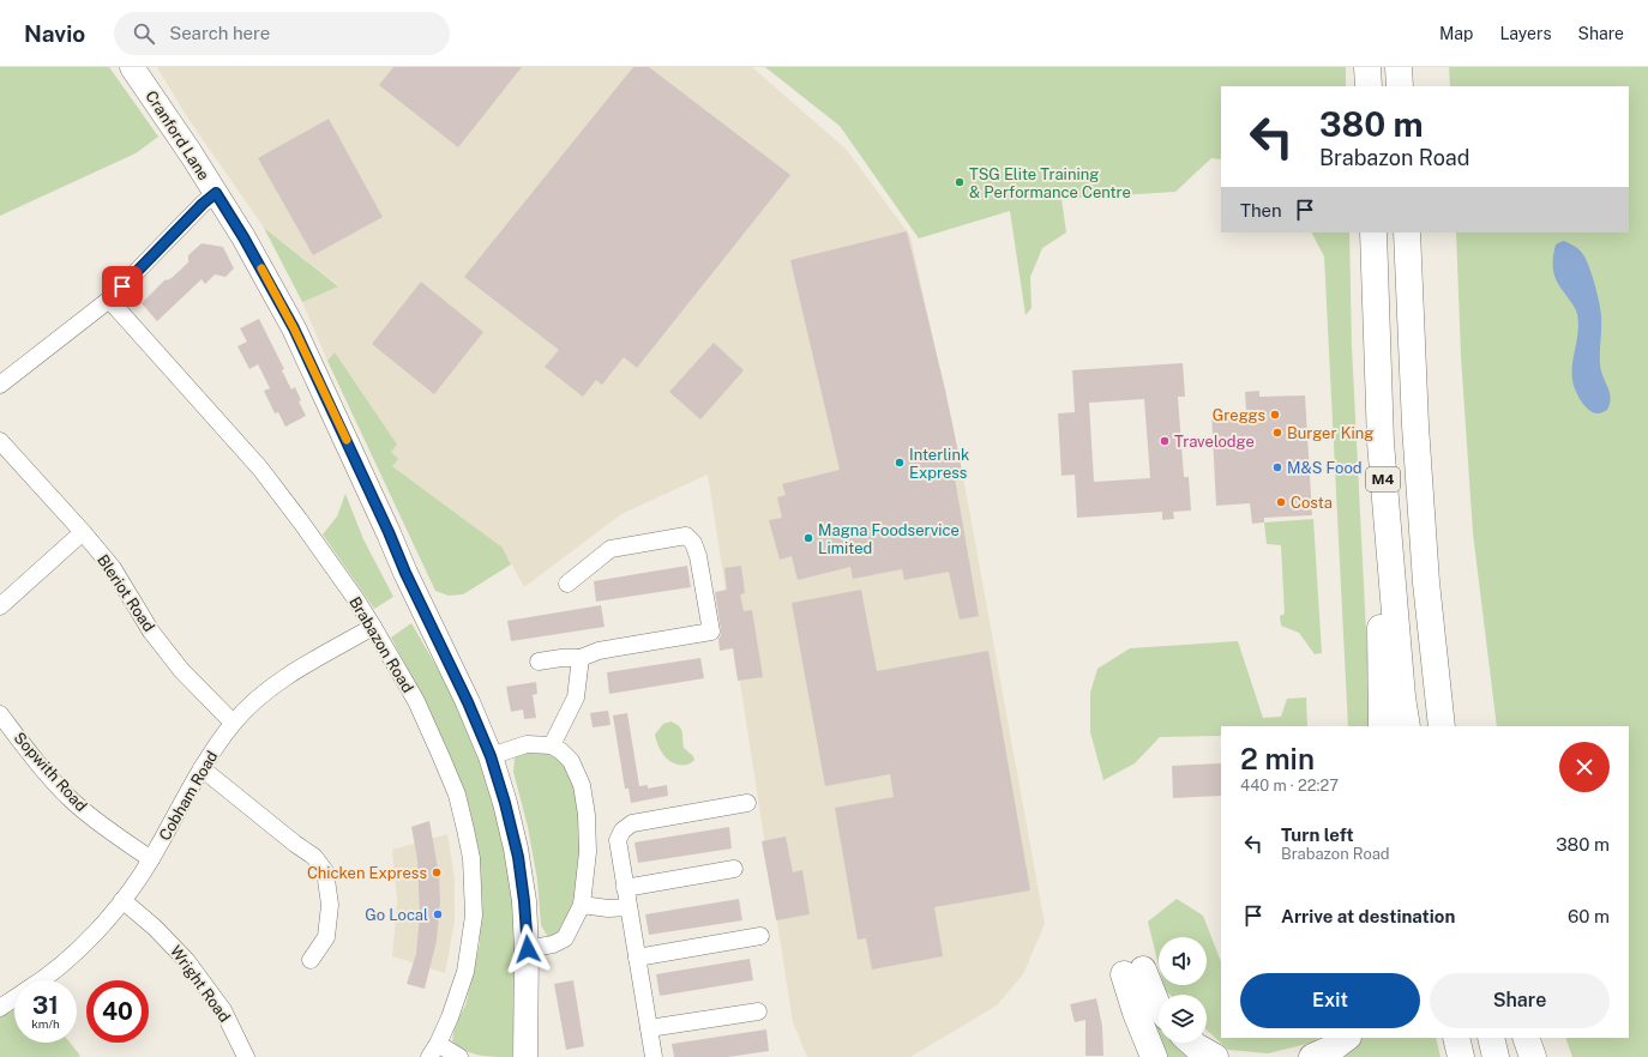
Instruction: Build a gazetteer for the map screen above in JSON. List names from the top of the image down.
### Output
{
  "streets": {
    "highway": ["M4"],
    "street": [
      "Cranford Lane",
      "Bleriot Road",
      "Brabazon Road",
      "Sopwith Road",
      "Cobham Road",
      "Wright Road"
    ]
  },
  "crossings": [
    ["Bleriot Road", "Cobham Road"],
    ["Brabazon Road", "Cobham Road"],
    ["Sopwith Road", "Cobham Road"],
    ["Cobham Road", "Wright Road"]
  ],
  "places": [
    "TSG Elite Training & Performance Centre",
    "Greggs",
    "Burger King",
    "Travelodge",
    "Interlink Express",
    "M&S Food",
    "Costa",
    "Magna Foodservice Limited",
    "Chicken Express",
    "Go Local"
  ],
  "page": {
    "header": "Navio",
    "search": "Search here",
    "nav": ["Map", "Layers", "Share"],
    "turn": ["380 m", "Brabazon Road"],
    "then": "Then",
    "heading": ["2 min", "440 m · 22:27"],
    "list": [
      {
        "name": "Turn left",
        "note": "Brabazon Road",
        "value": "380 m"
      },
      {
        "name": "Arrive at destination",
        "value": "60 m"
      }
    ],
    "buttons": ["Exit", "Share"],
    "speed": "31 km/h",
    "limit": "40"
  }
}
